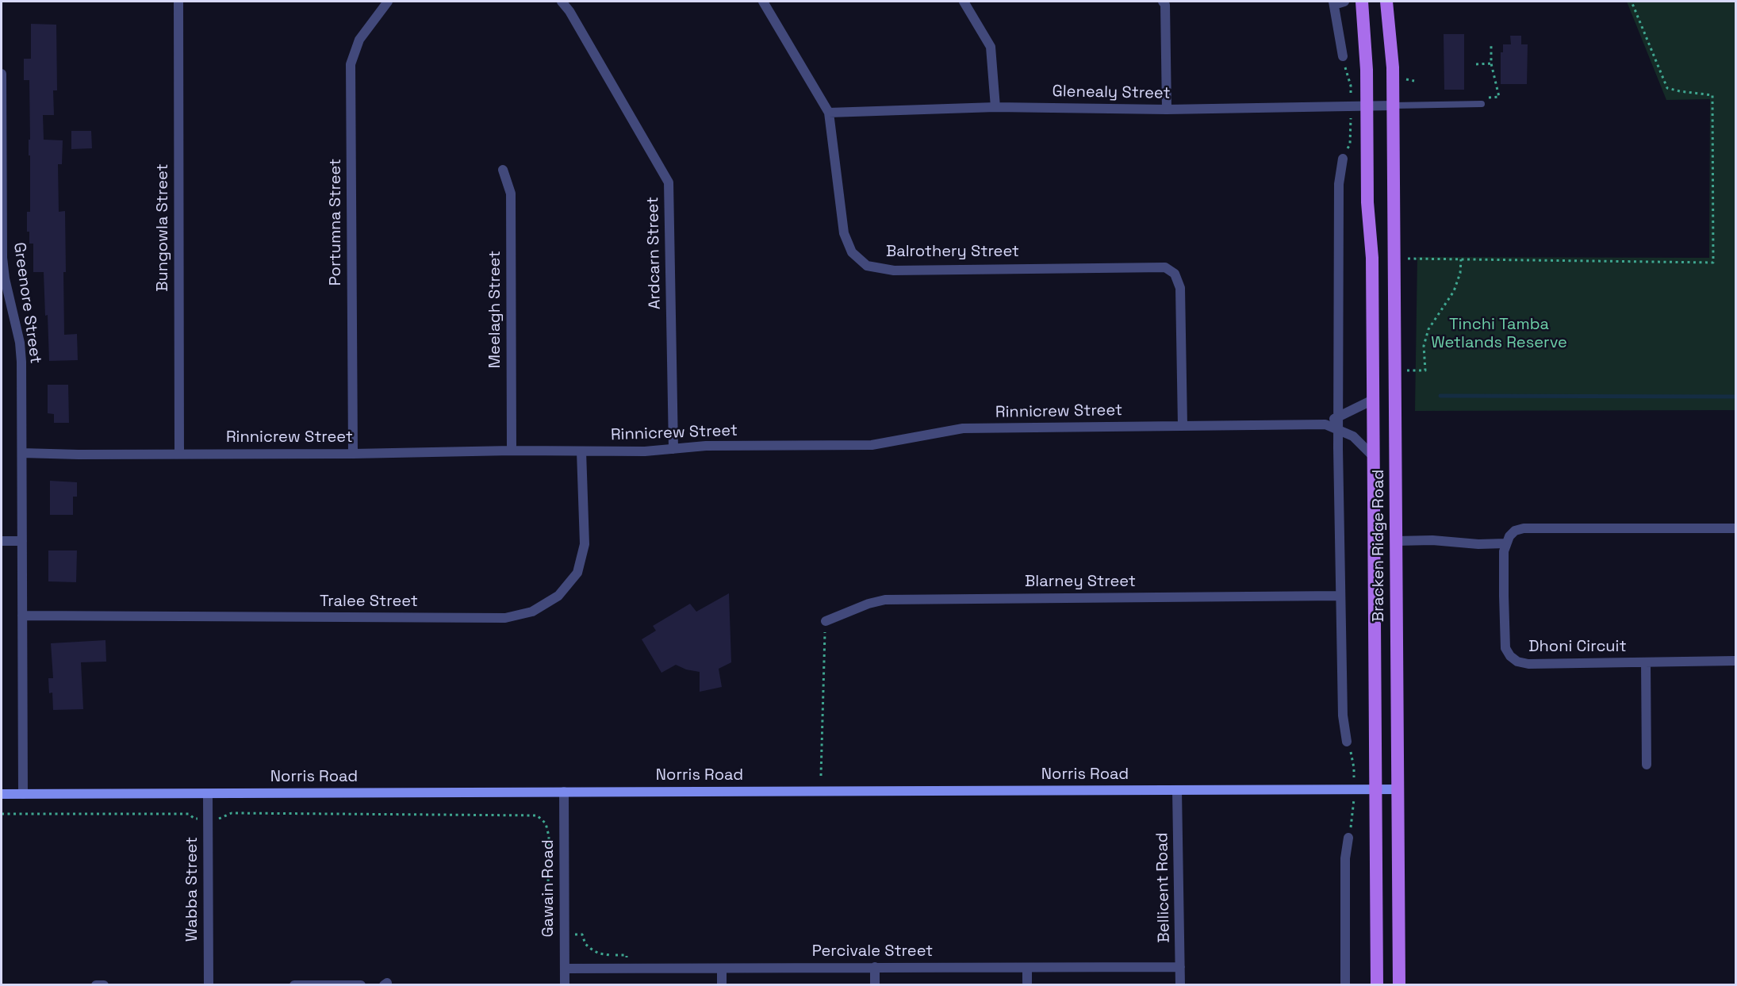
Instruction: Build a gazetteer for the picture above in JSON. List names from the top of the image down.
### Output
{
  "streets": {
    "main road": ["Bracken Ridge Road", "Norris Road"],
    "street": [
      "Glenealy Street",
      "Portumna Street",
      "Bungowla Street",
      "Balrothery Street",
      "Ardcarn Street",
      "Greenore Street",
      "Meelagh Street",
      "Rinnicrew Street",
      "Blarney Street",
      "Tralee Street",
      "Dhoni Circuit",
      "Bellicent Road",
      "Gawain Road",
      "Wabba Street",
      "Percivale Street"
    ]
  },
  "crossings": [
    ["Glenealy Street", "Balrothery Street"],
    ["Glenealy Street", "Bracken Ridge Road"],
    ["Portumna Street", "Rinnicrew Street"],
    ["Bungowla Street", "Rinnicrew Street"],
    ["Balrothery Street", "Rinnicrew Street"],
    ["Ardcarn Street", "Rinnicrew Street"],
    ["Greenore Street", "Rinnicrew Street"],
    ["Greenore Street", "Tralee Street"],
    ["Greenore Street", "Norris Road"],
    ["Meelagh Street", "Rinnicrew Street"],
    ["Rinnicrew Street", "Bracken Ridge Road"],
    ["Rinnicrew Street", "Tralee Street"],
    ["Bracken Ridge Road", "Norris Road"],
    ["Norris Road", "Bellicent Road"],
    ["Norris Road", "Gawain Road"],
    ["Norris Road", "Wabba Street"],
    ["Bellicent Road", "Percivale Street"],
    ["Gawain Road", "Percivale Street"]
  ],
  "parks": ["Tinchi Tamba Wetlands Reserve"]
}
